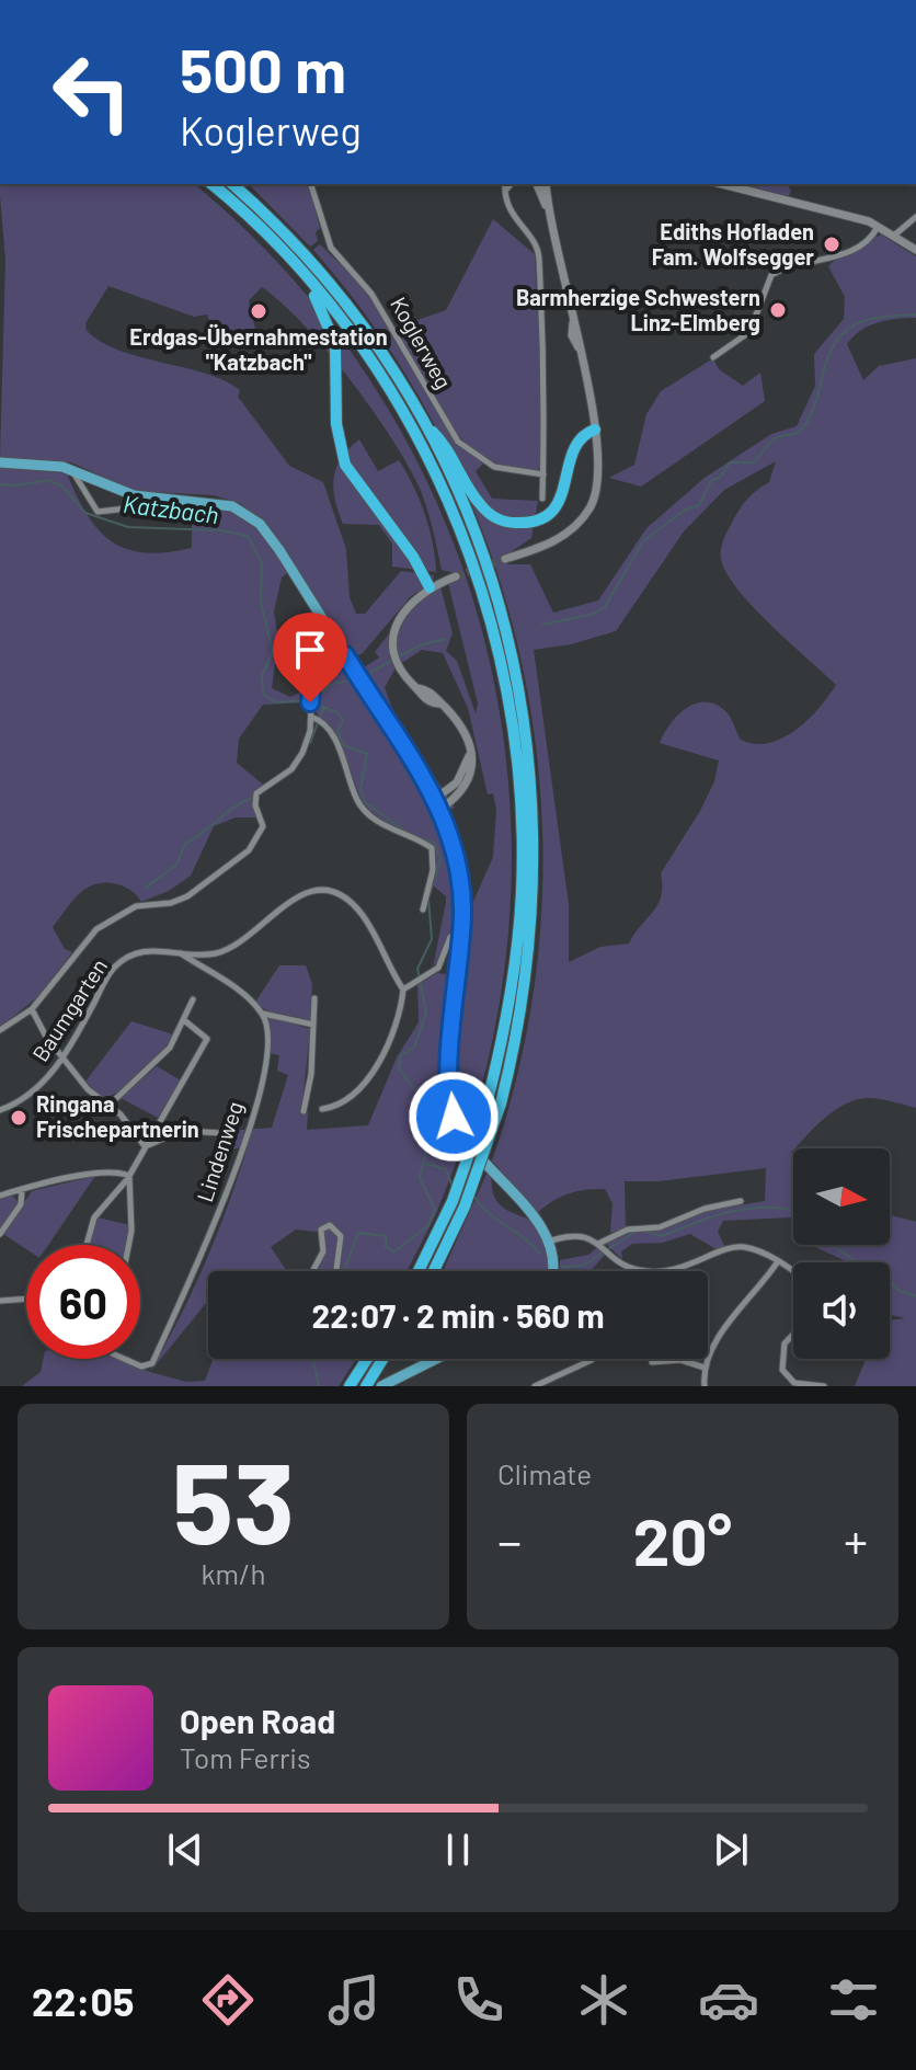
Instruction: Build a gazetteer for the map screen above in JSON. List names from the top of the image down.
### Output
{
  "streets": {
    "street": ["Koglerweg", "Baumgarten", "Lindenweg"]
  },
  "water": ["Katzbach"],
  "places": [
    "Ediths Hofladen Fam. Wolfsegger",
    "Barmherzige Schwestern Linz-Elmberg",
    "Erdgas-Übernahmestation \"Katzbach\"",
    "Ringana Frischepartnerin"
  ],
  "north": "right",
  "page": {
    "turn": ["500 m", "Koglerweg"],
    "limit": "60",
    "trip": "22:07 · 2 min · 560 m",
    "tile": [
      ["53", "km/h"],
      "Climate"
    ],
    "heat": ["−", "20°", "+"],
    "song": ["Open Road", "Tom Ferris"],
    "tabs": "22:05"
  }
}
